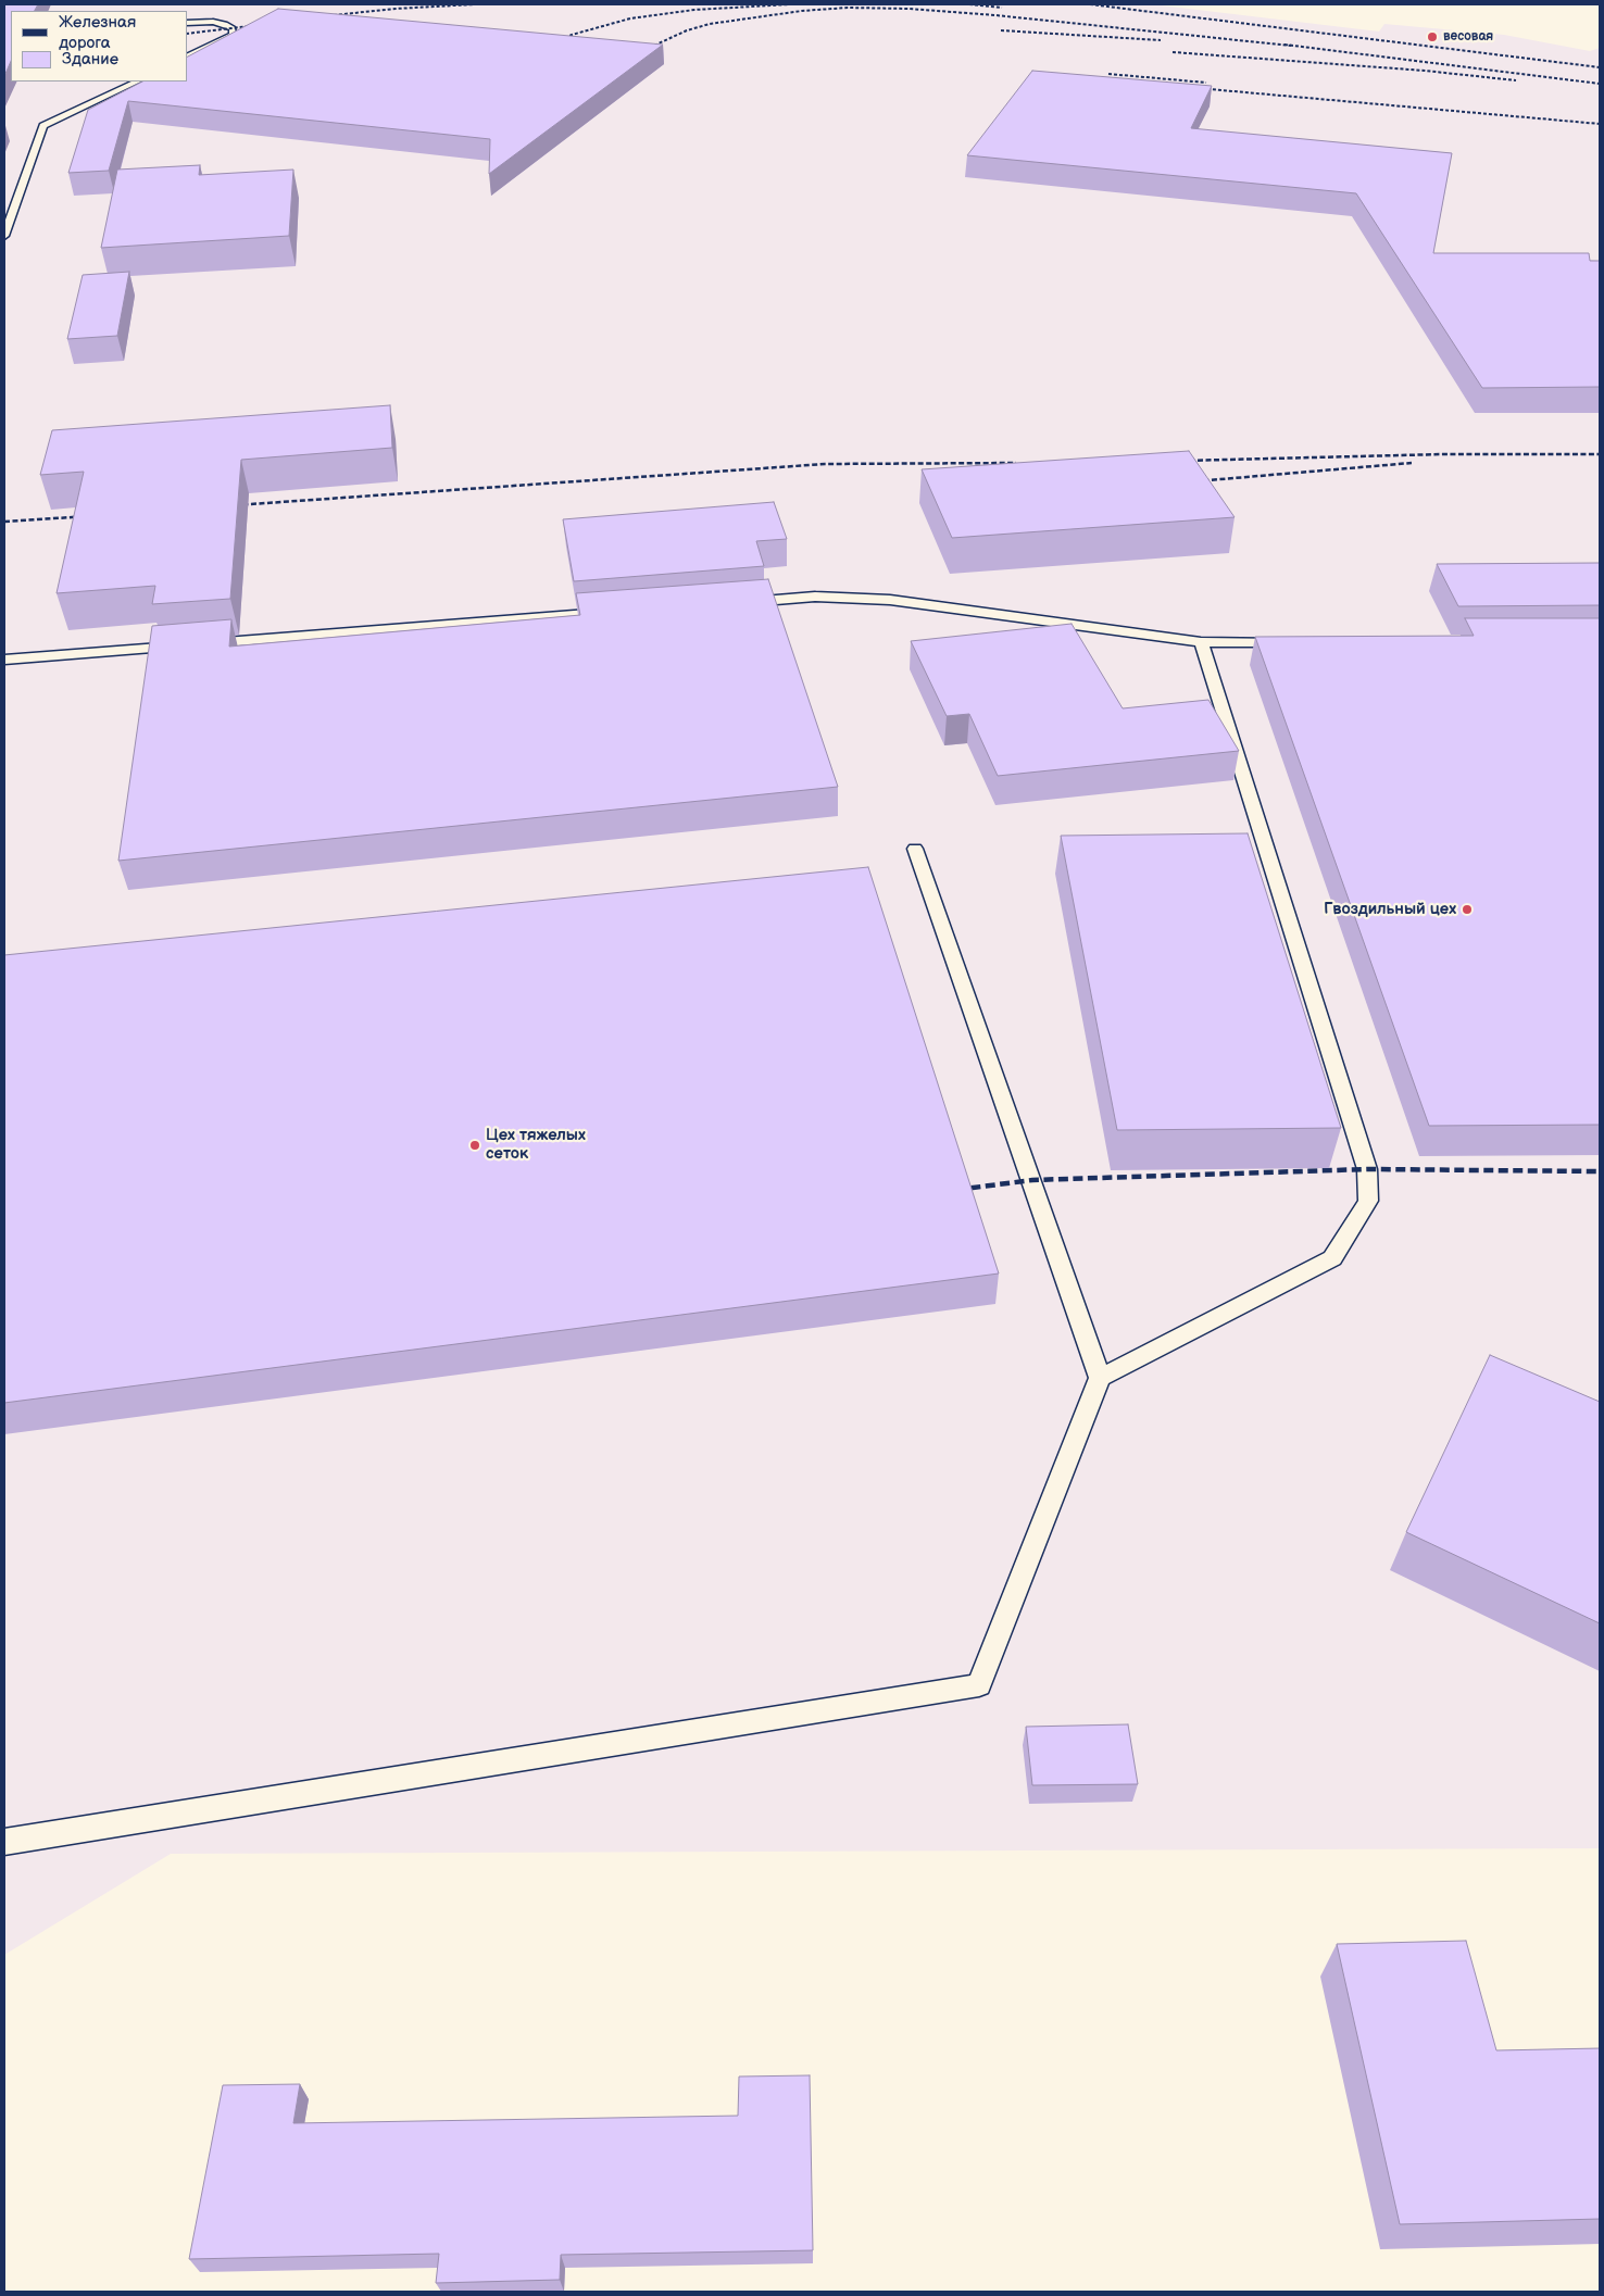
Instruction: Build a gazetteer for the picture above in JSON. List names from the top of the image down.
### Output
{
  "places": ["весовая", "Гвоздильный цех", "Цех тяжелых сеток"],
  "legend": ["Железная дорога", "Здание"]
}
